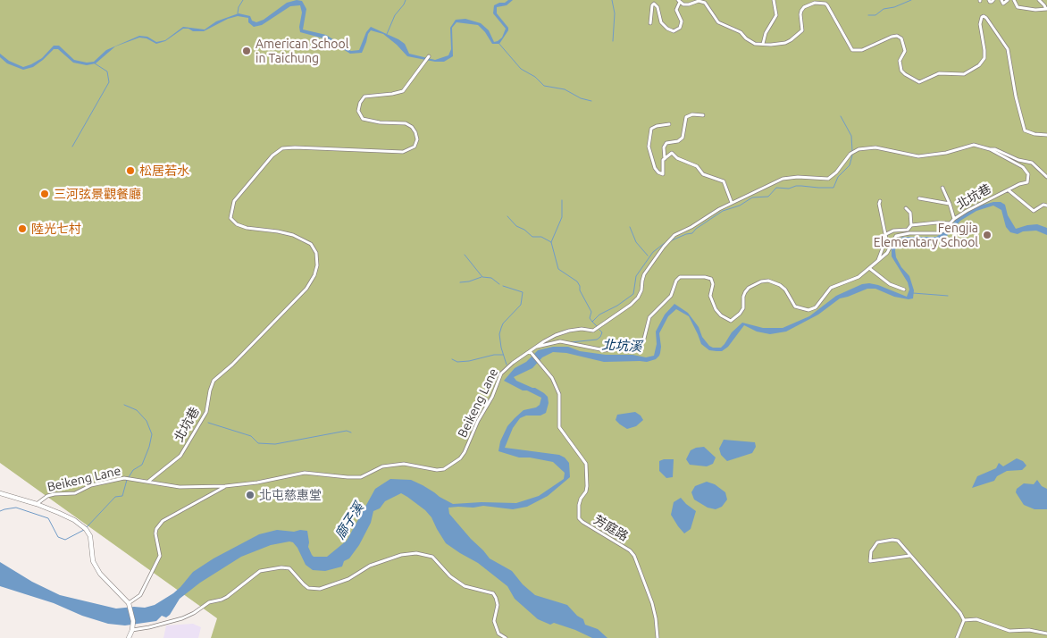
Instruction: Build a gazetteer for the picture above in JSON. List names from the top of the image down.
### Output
{
  "streets": {
    "street": ["北坑巷", "Beikeng Lane", "芳庭路"]
  },
  "crossings": [
    ["北坑巷", "Beikeng Lane"],
    ["Beikeng Lane", "芳庭路"]
  ],
  "water": ["北坑溪", "廍子溪"],
  "places": [
    "American School in Taichung",
    "松居若水",
    "三河弦景觀餐廳",
    "陸光七村",
    "Fengjia Elementary School",
    "北屯慈惠堂"
  ]
}
